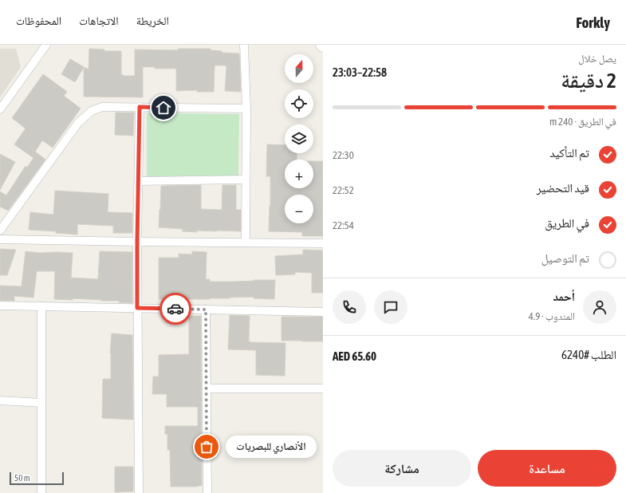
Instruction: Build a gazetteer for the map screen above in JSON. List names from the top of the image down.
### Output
{
  "places": ["الأنصاري للبصريات"],
  "scale_bar": "50 m",
  "north": "top",
  "page": {
    "header": "Forkly",
    "nav": ["الخريطة", "الاتجاهات", "المحفوظات"],
    "heading": ["2 دقيقة", "يصل خلال", "22:58–23:03"],
    "panel": [
      "أحمد",
      "المندوب · 4.9",
      "الطلب #6240",
      "AED 65.60"
    ],
    "map_buttons": ["+", "−"],
    "bar": "في الطريق · 240 m",
    "list": [
      ["تم التأكيد", "22:30"],
      ["قيد التحضير", "22:52"],
      ["في الطريق", "22:54"],
      "تم التوصيل"
    ],
    "bubble": "الأنصاري للبصريات",
    "buttons": ["مساعدة", "مشاركة"],
    "scale": "50 m"
  }
}
